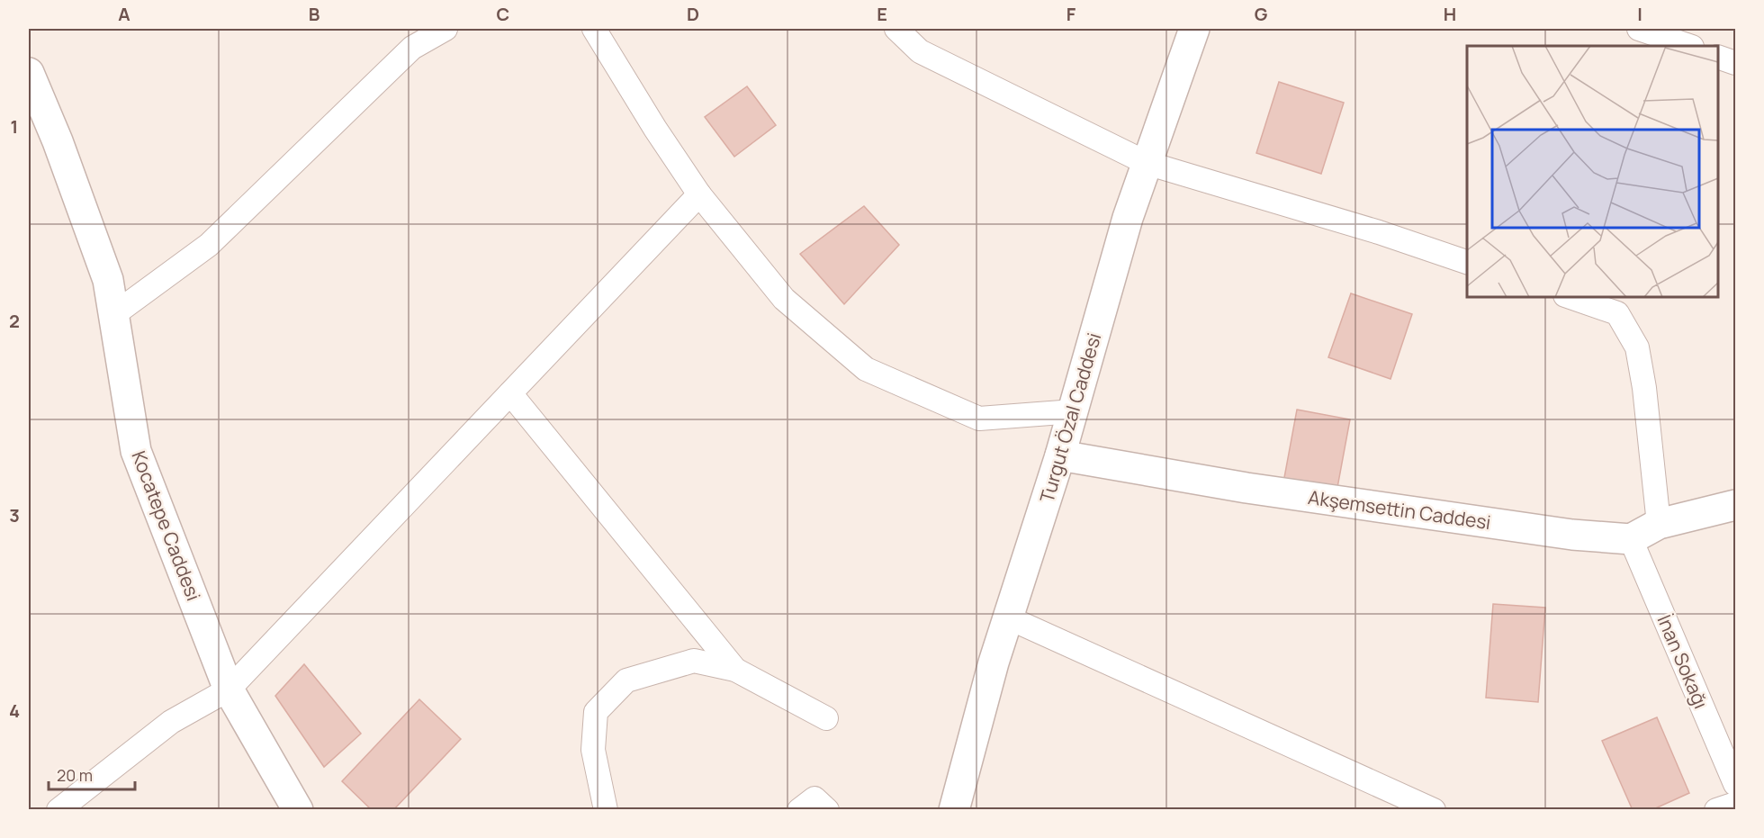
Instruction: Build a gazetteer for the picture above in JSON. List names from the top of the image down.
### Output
{
  "streets": {
    "street": [
      "Turgut Özal Caddesi",
      "Akşemsettin Caddesi",
      "Kocatepe Caddesi",
      "İnan Sokağı"
    ]
  },
  "crossings": [
    ["Turgut Özal Caddesi", "Akşemsettin Caddesi"],
    ["Akşemsettin Caddesi", "İnan Sokağı"]
  ],
  "scale_bar": "20 m",
  "grid": {
    "columns": [
      "A",
      "B",
      "C",
      "D",
      "E",
      "F",
      "G",
      "H",
      "I"
    ],
    "rows": [
      "1",
      "2",
      "3",
      "4"
    ]
  }
}
